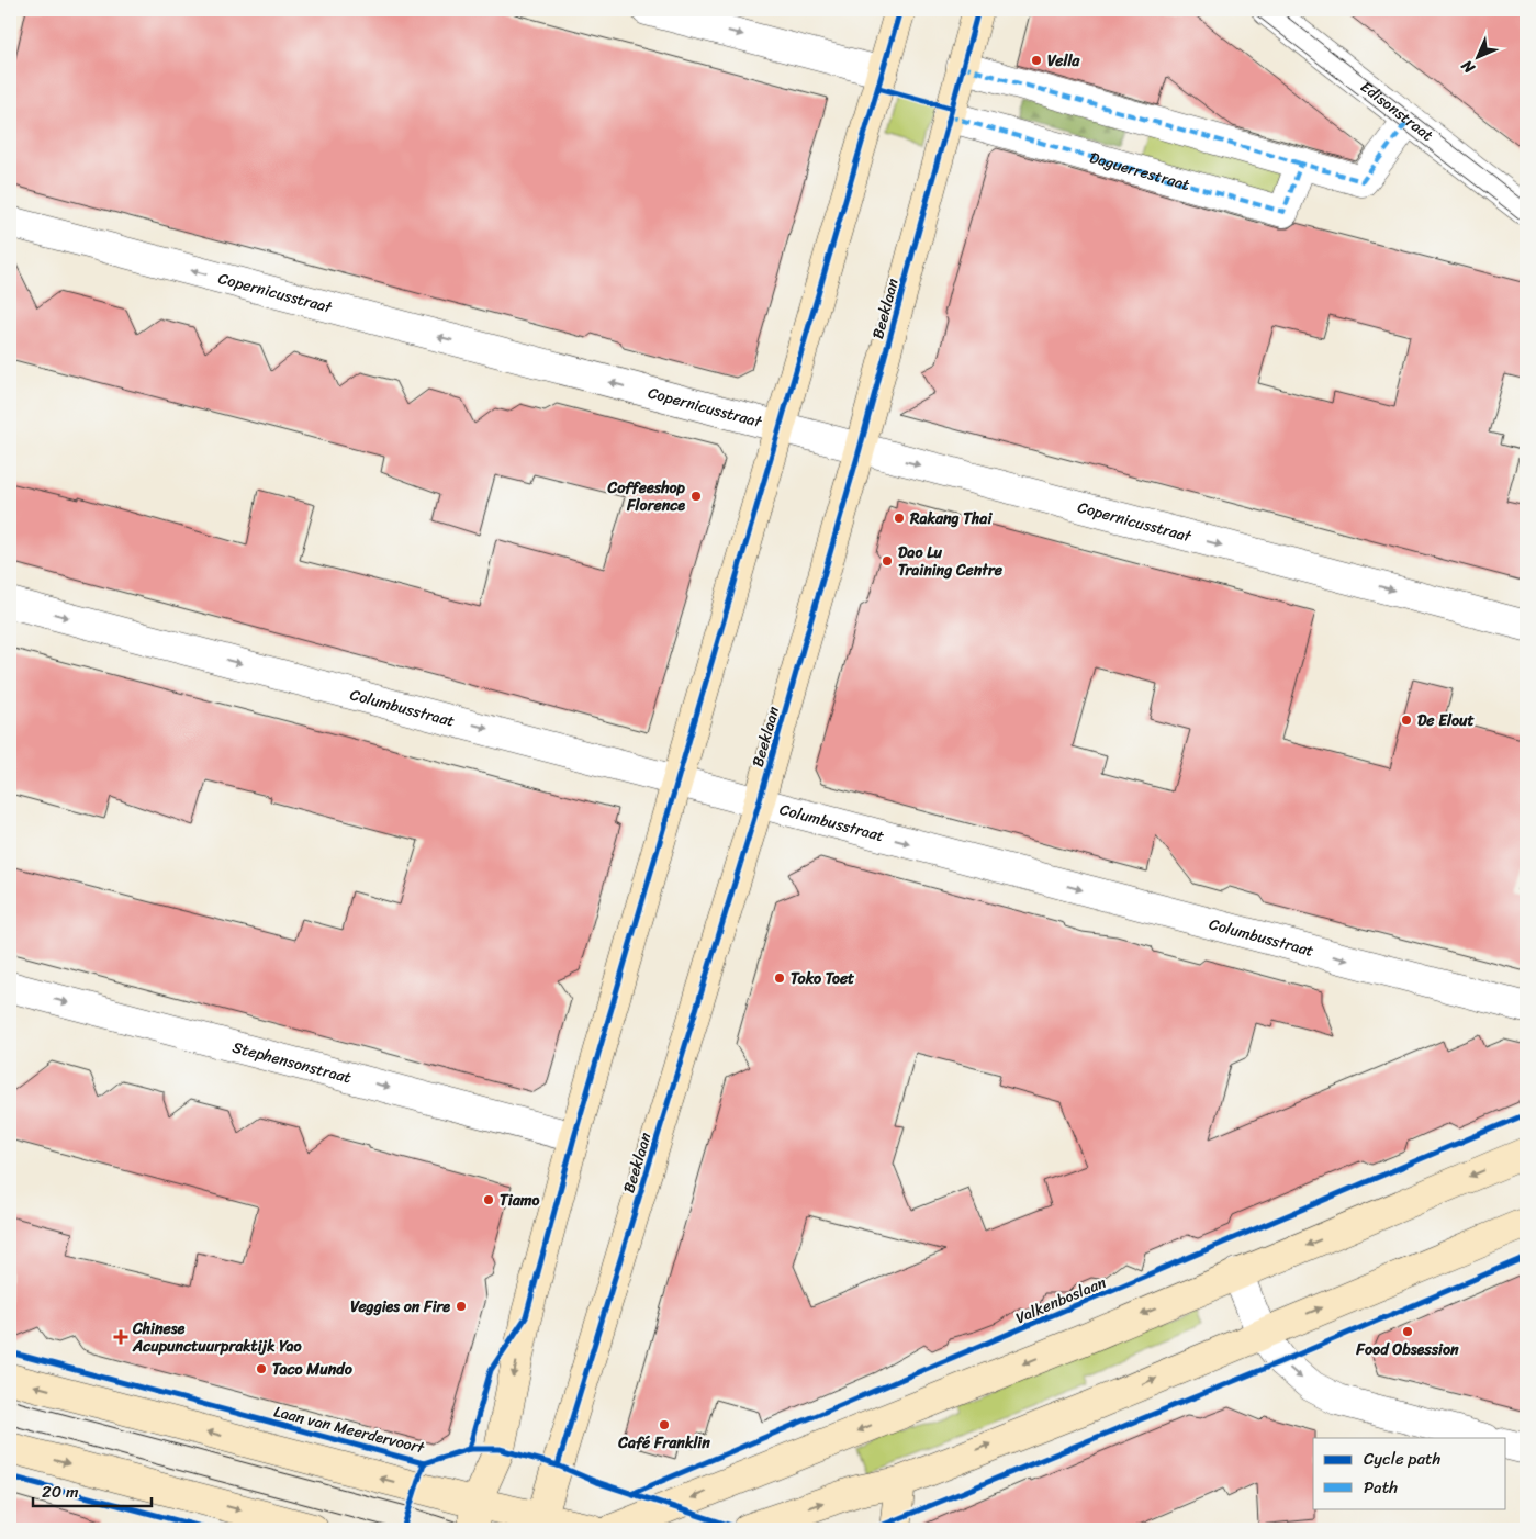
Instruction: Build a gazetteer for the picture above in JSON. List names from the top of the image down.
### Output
{
  "streets": {
    "street": [
      "Edisonstraat",
      "Daguerrestraat",
      "Copernicusstraat",
      "Beeklaan",
      "Columbusstraat",
      "Stephensonstraat"
    ],
    "cycle path": ["Valkenboslaan", "Laan van Meerdervoort"]
  },
  "crossings": [
    ["Daguerrestraat", "Beeklaan"],
    ["Copernicusstraat", "Beeklaan"],
    ["Beeklaan", "Columbusstraat"]
  ],
  "one_way": ["Columbusstraat", "Stephensonstraat"],
  "places": {
    "other": [
      "Vella",
      "Coffeeshop Florence",
      "Rakang Thai",
      "Dao Lu Training Centre",
      "De Elout",
      "Toko Toet",
      "Tiamo",
      "Veggies on Fire",
      "Food Obsession",
      "Taco Mundo",
      "Café Franklin"
    ],
    "health": ["Chinese Acupunctuurpraktijk Yao"]
  },
  "legend": ["Cycle path", "Path"],
  "scale_bar": "20 m",
  "north": "bottom left"
}
